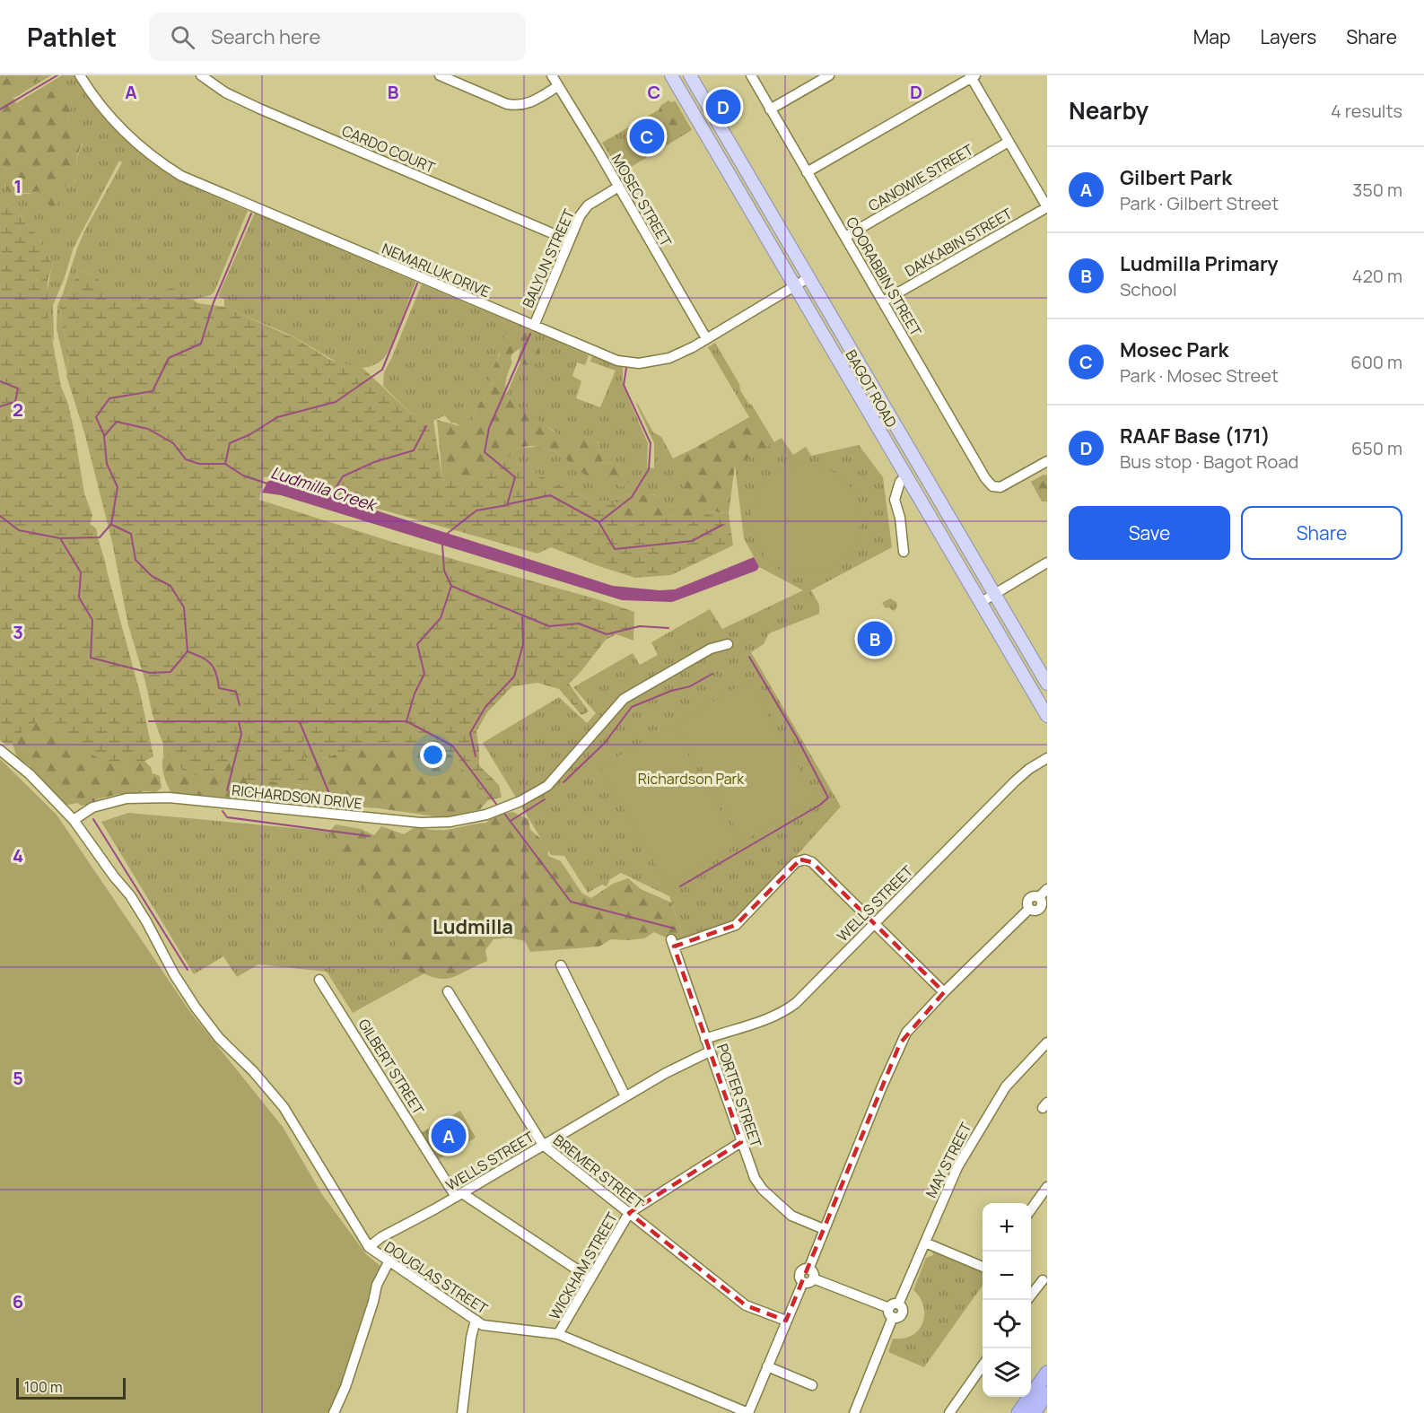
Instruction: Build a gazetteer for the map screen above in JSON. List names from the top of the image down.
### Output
{
  "streets": {
    "main road": ["BAGOT ROAD"],
    "street": [
      "CARDO COURT",
      "CANOWIE STREET",
      "MOSEC STREET",
      "DAKKABIN STREET",
      "BALYUN STREET",
      "NEMARLUK DRIVE",
      "COORABBIN STREET",
      "RICHARDSON DRIVE",
      "WELLS STREET",
      "GILBERT STREET",
      "PORTER STREET",
      "MAY STREET",
      "BREMER STREET",
      "WICKHAM STREET",
      "DOUGLAS STREET"
    ]
  },
  "crossings": [
    ["CARDO COURT", "BALYUN STREET"],
    ["CANOWIE STREET", "COORABBIN STREET"],
    ["MOSEC STREET", "BALYUN STREET"],
    ["MOSEC STREET", "NEMARLUK DRIVE"],
    ["DAKKABIN STREET", "COORABBIN STREET"],
    ["BALYUN STREET", "NEMARLUK DRIVE"],
    ["NEMARLUK DRIVE", "BAGOT ROAD"],
    ["RICHARDSON DRIVE", "DOUGLAS STREET"],
    ["WELLS STREET", "GILBERT STREET"],
    ["WELLS STREET", "PORTER STREET"],
    ["WELLS STREET", "BREMER STREET"],
    ["WELLS STREET", "DOUGLAS STREET"],
    ["GILBERT STREET", "WICKHAM STREET"],
    ["PORTER STREET", "WICKHAM STREET"],
    ["BREMER STREET", "WICKHAM STREET"],
    ["WICKHAM STREET", "DOUGLAS STREET"]
  ],
  "districts": ["Ludmilla"],
  "water": ["Ludmilla Creek"],
  "parks": ["Richardson Park"],
  "scale_bar": "100 m",
  "page": {
    "header": "Pathlet",
    "search": "Search here",
    "nav": ["Map", "Layers", "Share"],
    "heading": ["Nearby", "4 results"],
    "pins": [
      "D",
      "C",
      "B",
      "A"
    ],
    "list": [
      {
        "mark": "A",
        "name": "Gilbert Park",
        "note": "Park · Gilbert Street",
        "value": "350 m"
      },
      {
        "mark": "B",
        "name": "Ludmilla Primary",
        "note": "School",
        "value": "420 m"
      },
      {
        "mark": "C",
        "name": "Mosec Park",
        "note": "Park · Mosec Street",
        "value": "600 m"
      },
      {
        "mark": "D",
        "name": "RAAF Base (171)",
        "note": "Bus stop · Bagot Road",
        "value": "650 m"
      }
    ],
    "buttons": ["Save", "Share"],
    "map_buttons": ["+", "−"],
    "scale": "100 m"
  },
  "grid": {
    "columns": [
      "A",
      "B",
      "C",
      "D"
    ],
    "rows": [
      "1",
      "2",
      "3",
      "4",
      "5",
      "6"
    ]
  }
}
